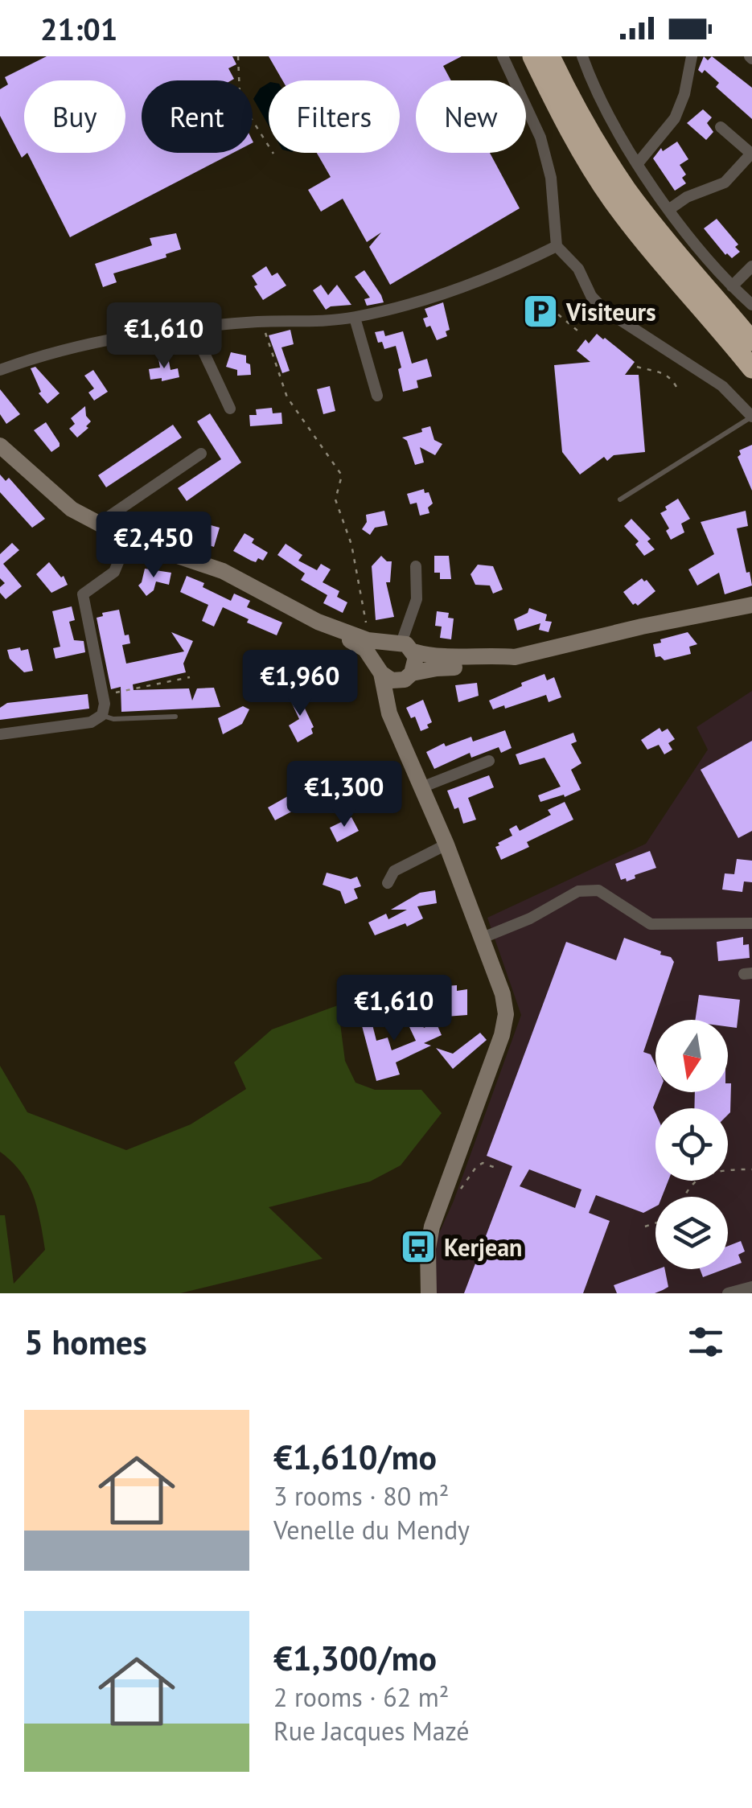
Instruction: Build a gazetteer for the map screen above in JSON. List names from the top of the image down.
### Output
{
  "places": {
    "parking": ["Visiteurs"],
    "bus stop": ["Kerjean"]
  },
  "north": "bottom",
  "page": {
    "status": "21:01",
    "chip": [
      "Buy",
      "Rent",
      "Filters",
      "New"
    ],
    "price": [
      "€1,610",
      "€2,450",
      "€1,960",
      "€1,300",
      "€1,610"
    ],
    "heading": "5 homes",
    "list": [
      {
        "name": "€1,610/mo",
        "note": "3 rooms · 80 m² · Venelle du Mendy"
      },
      {
        "name": "€1,300/mo",
        "note": "2 rooms · 62 m² · Rue Jacques Mazé"
      }
    ]
  }
}
